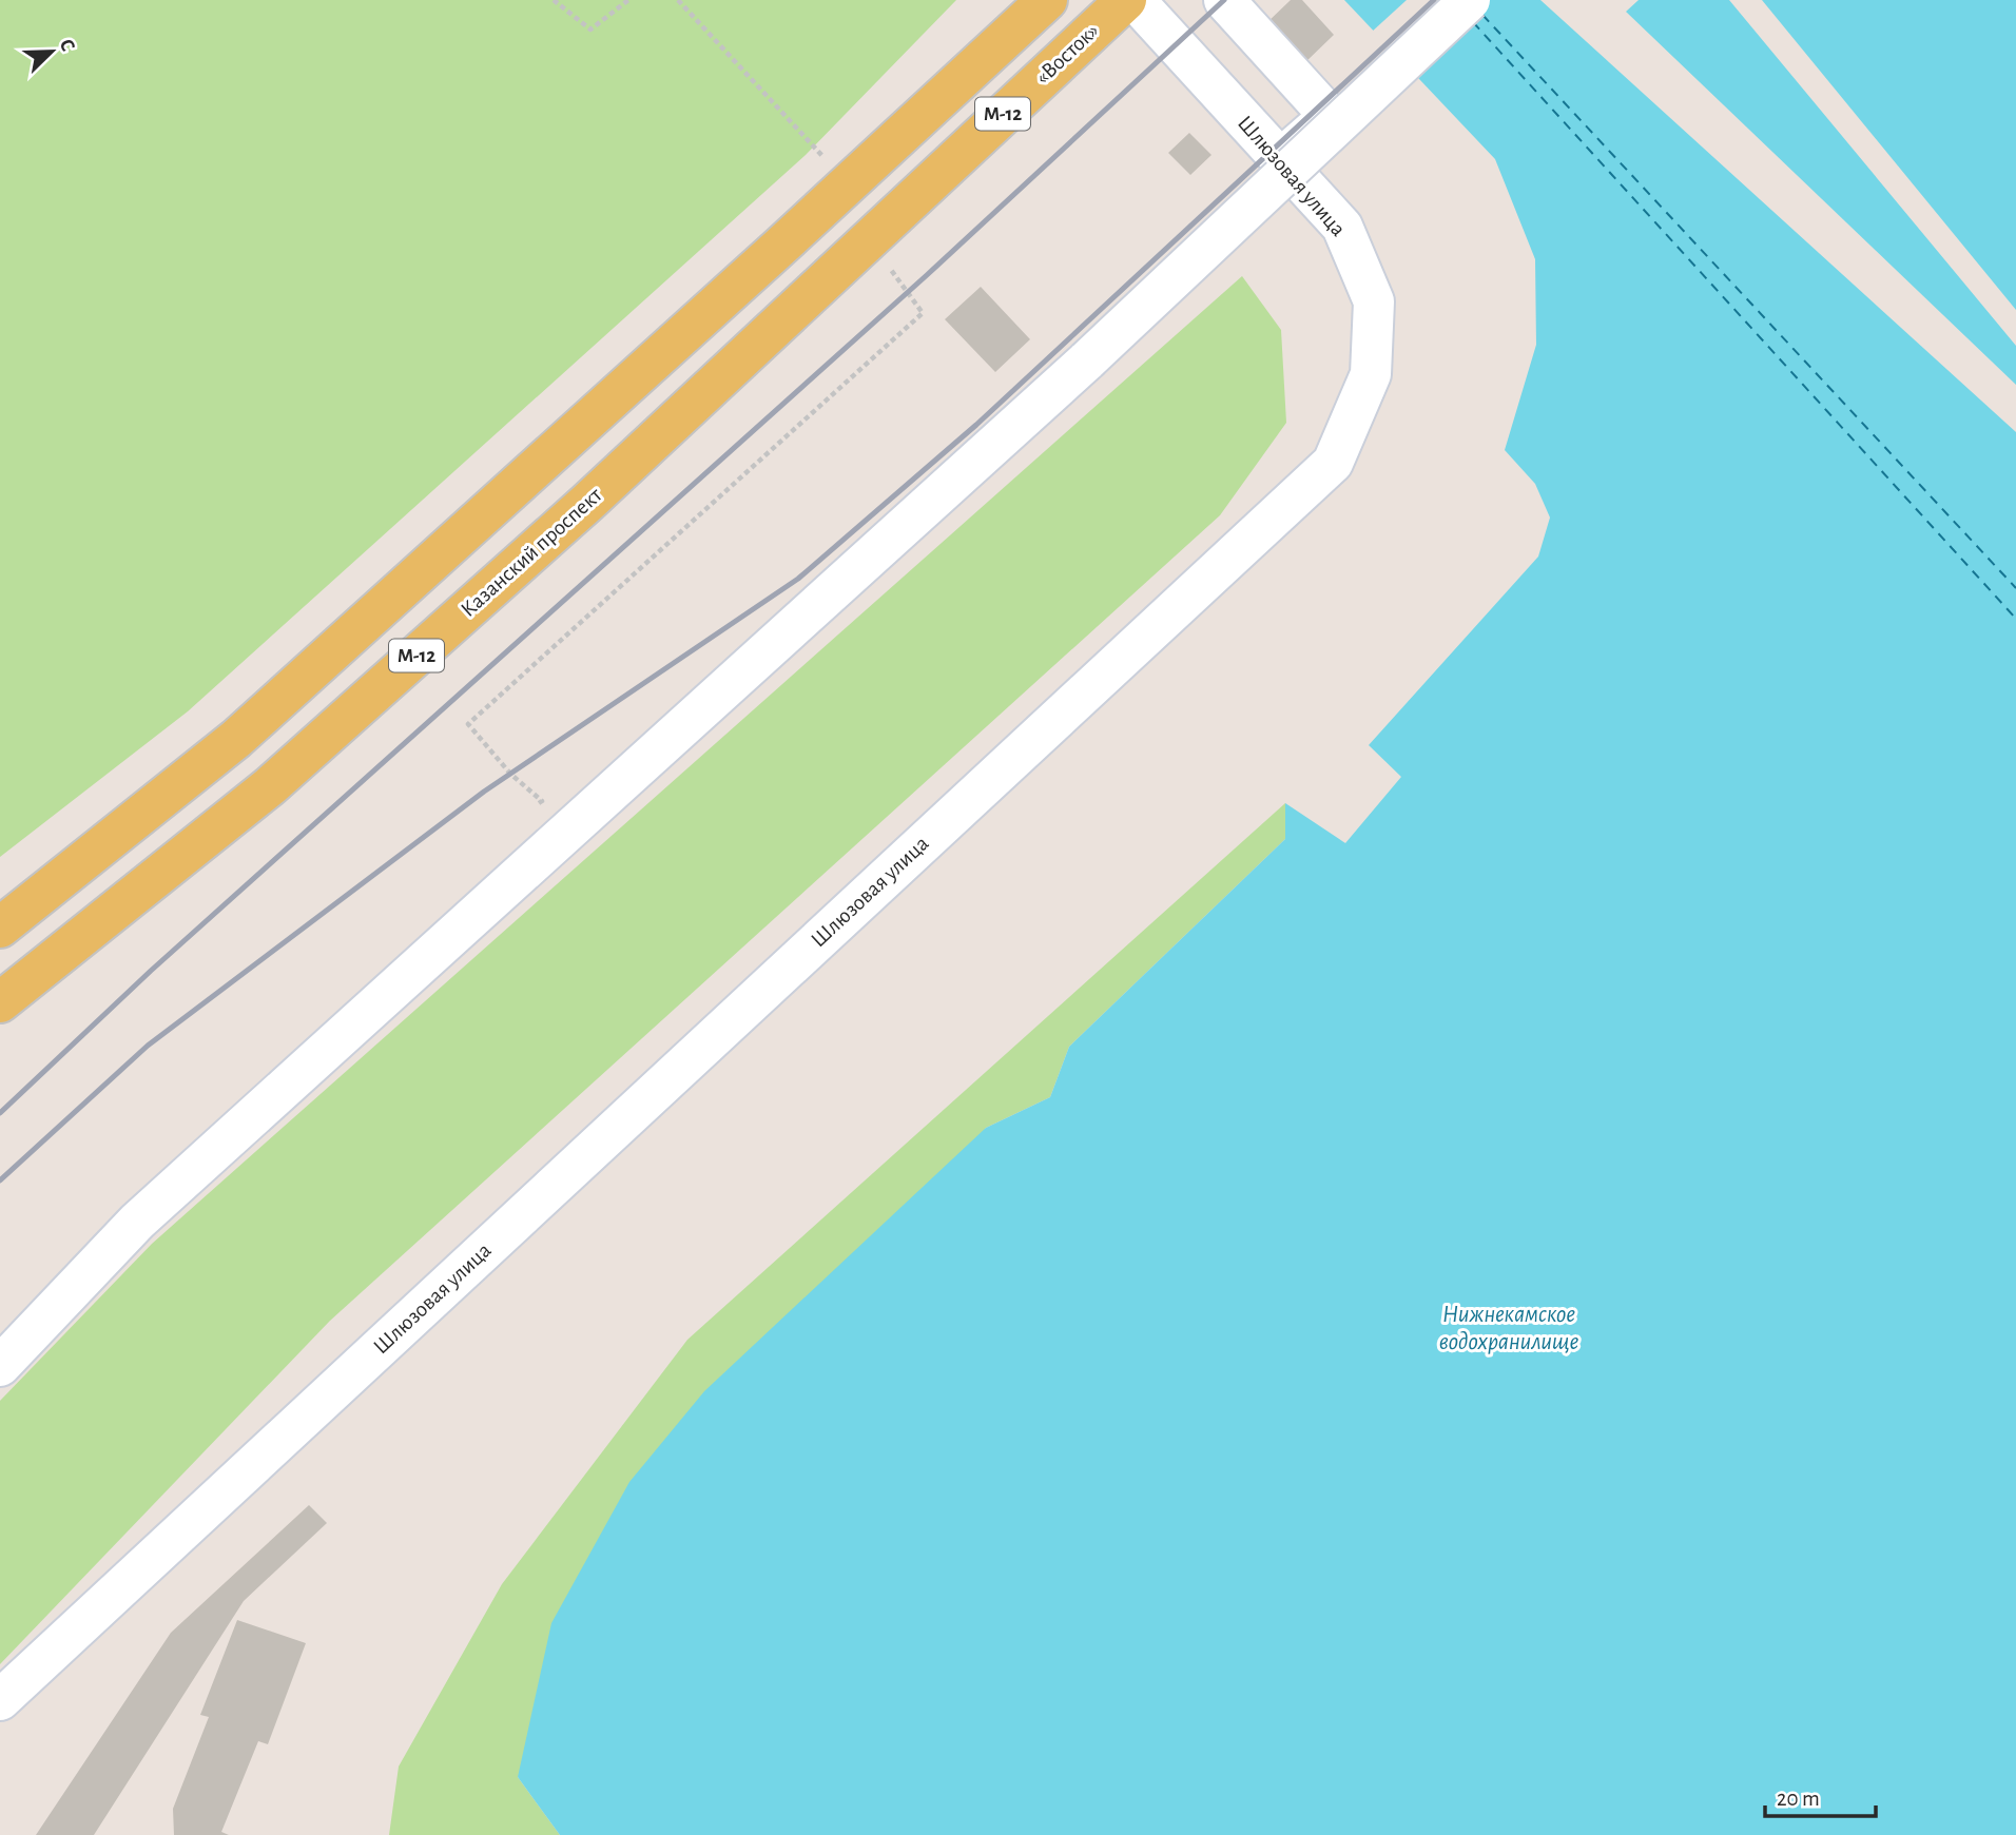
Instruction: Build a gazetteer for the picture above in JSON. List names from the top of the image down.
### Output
{
  "streets": {
    "main road": ["«Восток»", "М-12", "Казанский проспект"],
    "street": ["Шлюзовая улица"]
  },
  "crossings": [
    ["«Восток»", "Казанский проспект"]
  ],
  "water": ["Нижнекамское водохранилище"],
  "scale_bar": "20 m",
  "north": "top right"
}
